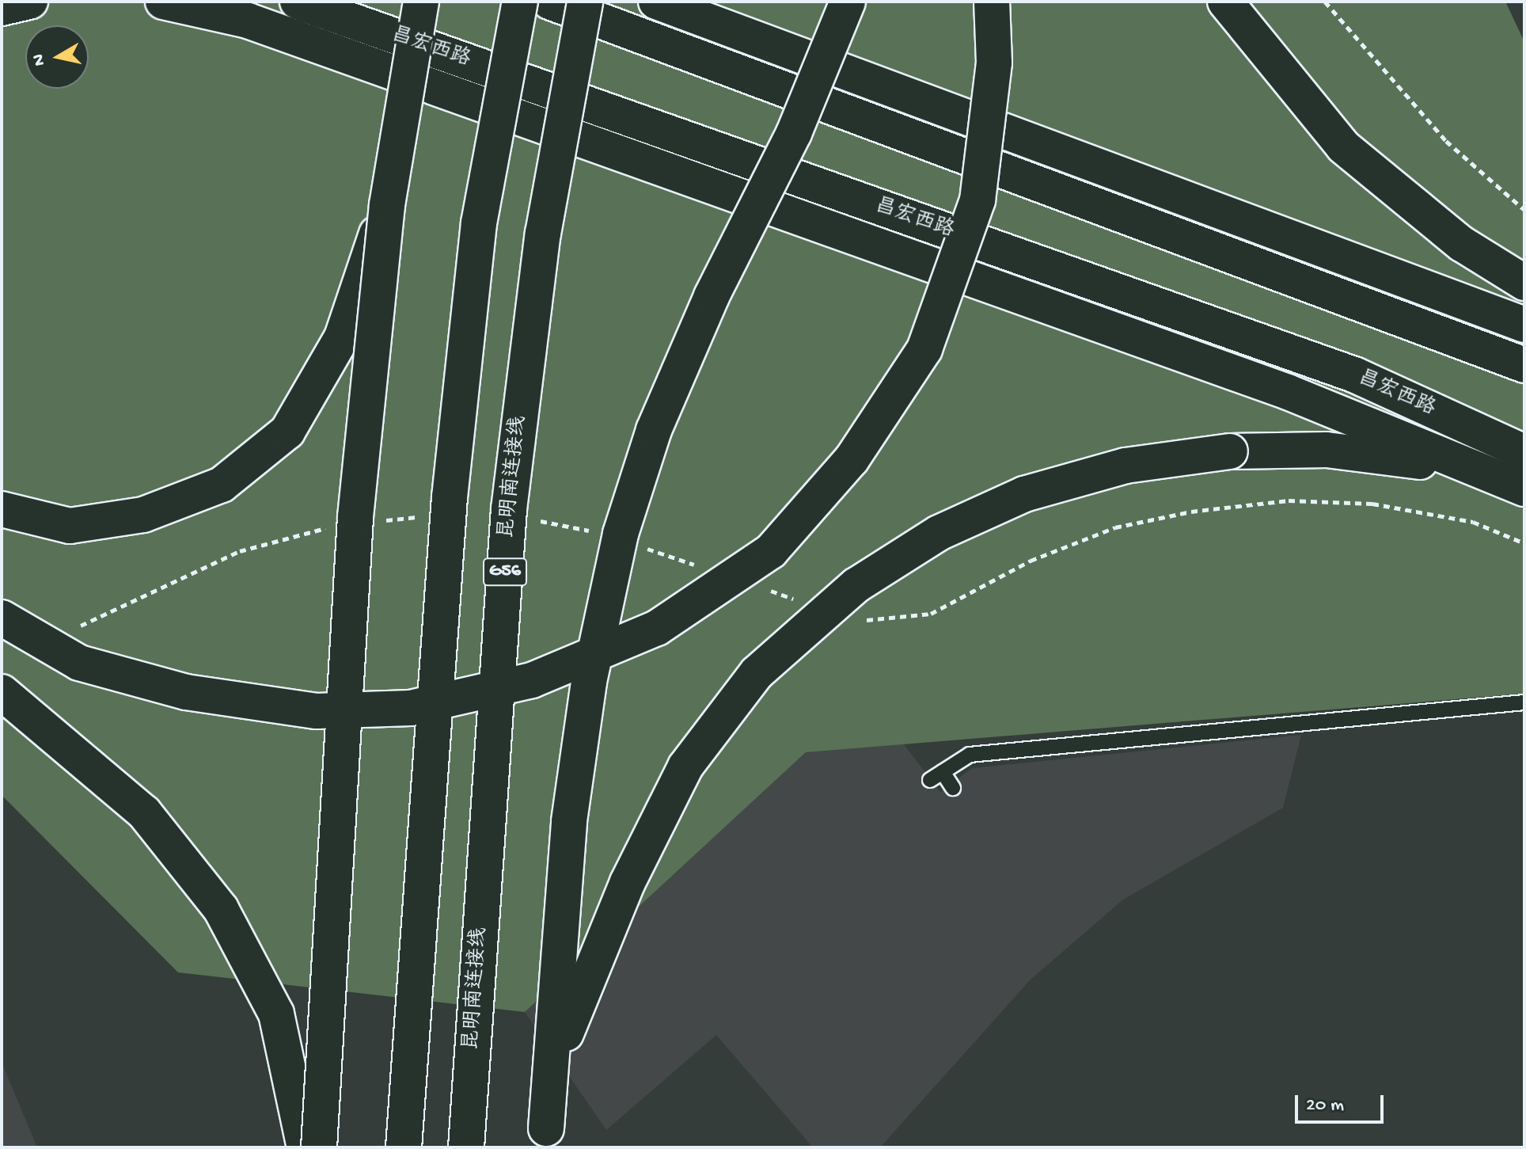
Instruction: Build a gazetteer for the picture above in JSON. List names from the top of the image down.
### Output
{
  "streets": {
    "main road": ["昌宏西路", "昆明南连接线", "G56"]
  },
  "scale_bar": "20 m",
  "north": "left"
}
